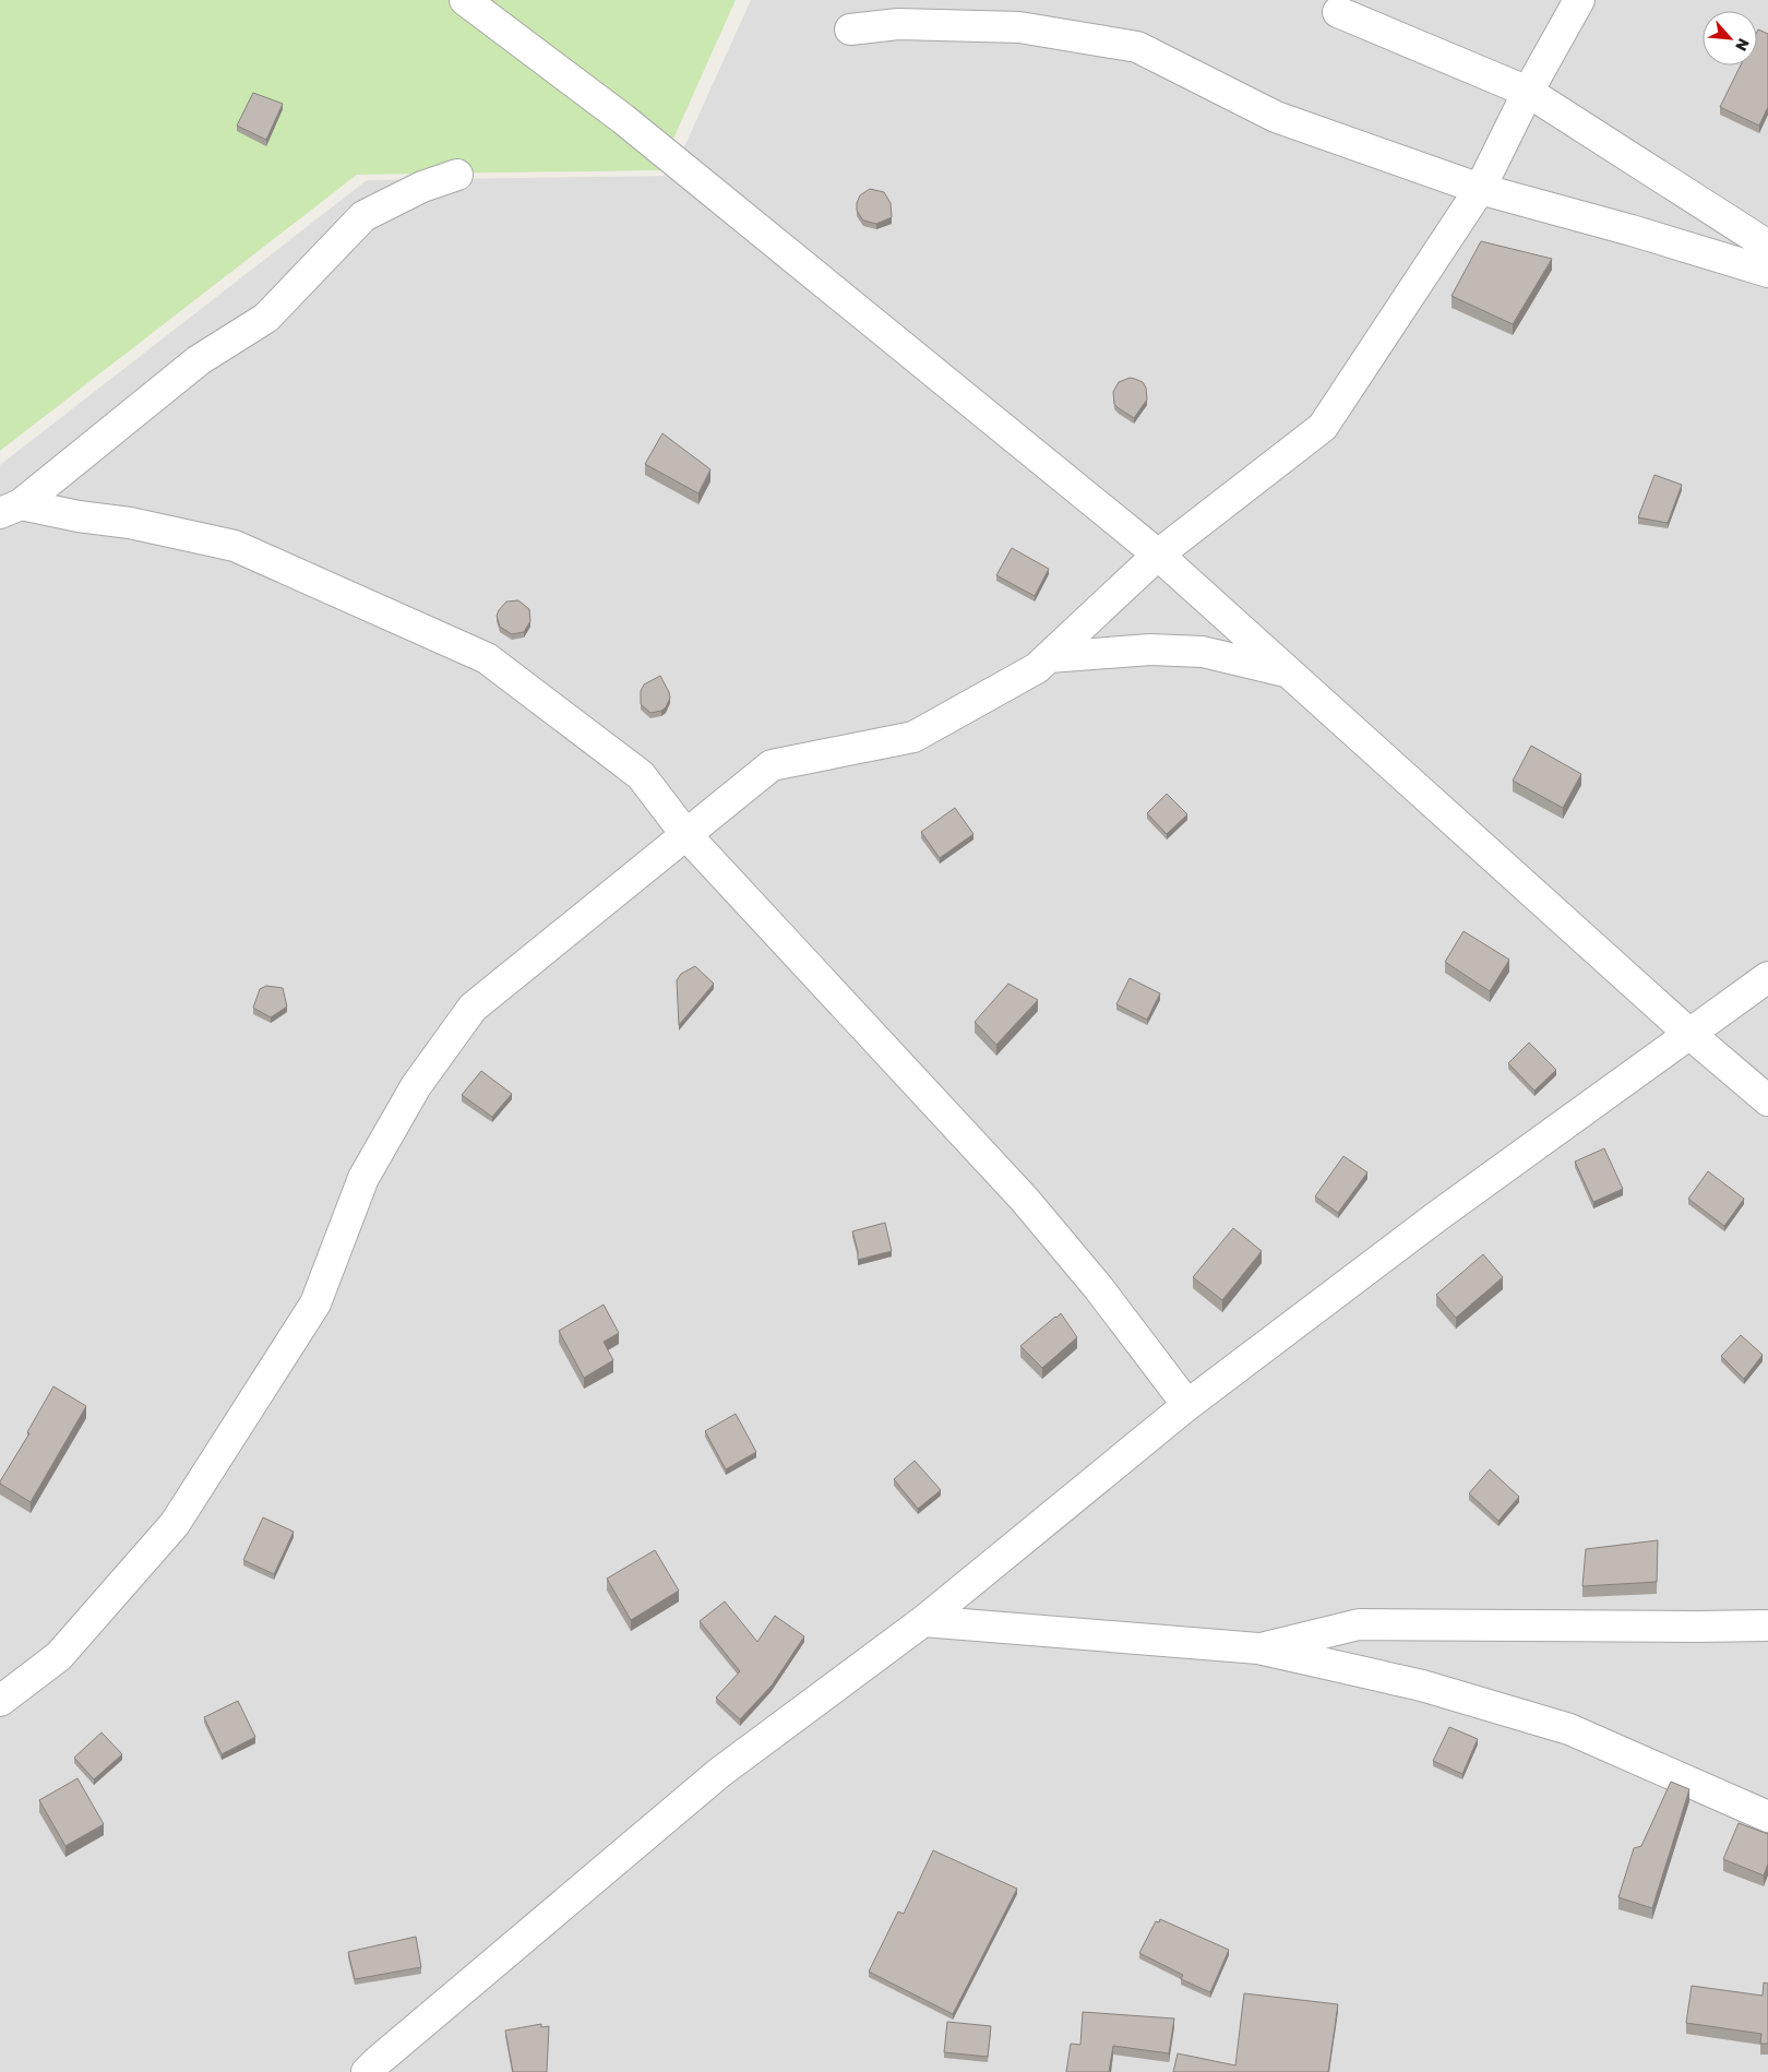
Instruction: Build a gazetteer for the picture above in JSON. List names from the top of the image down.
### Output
{
  "north": "bottom right"
}
